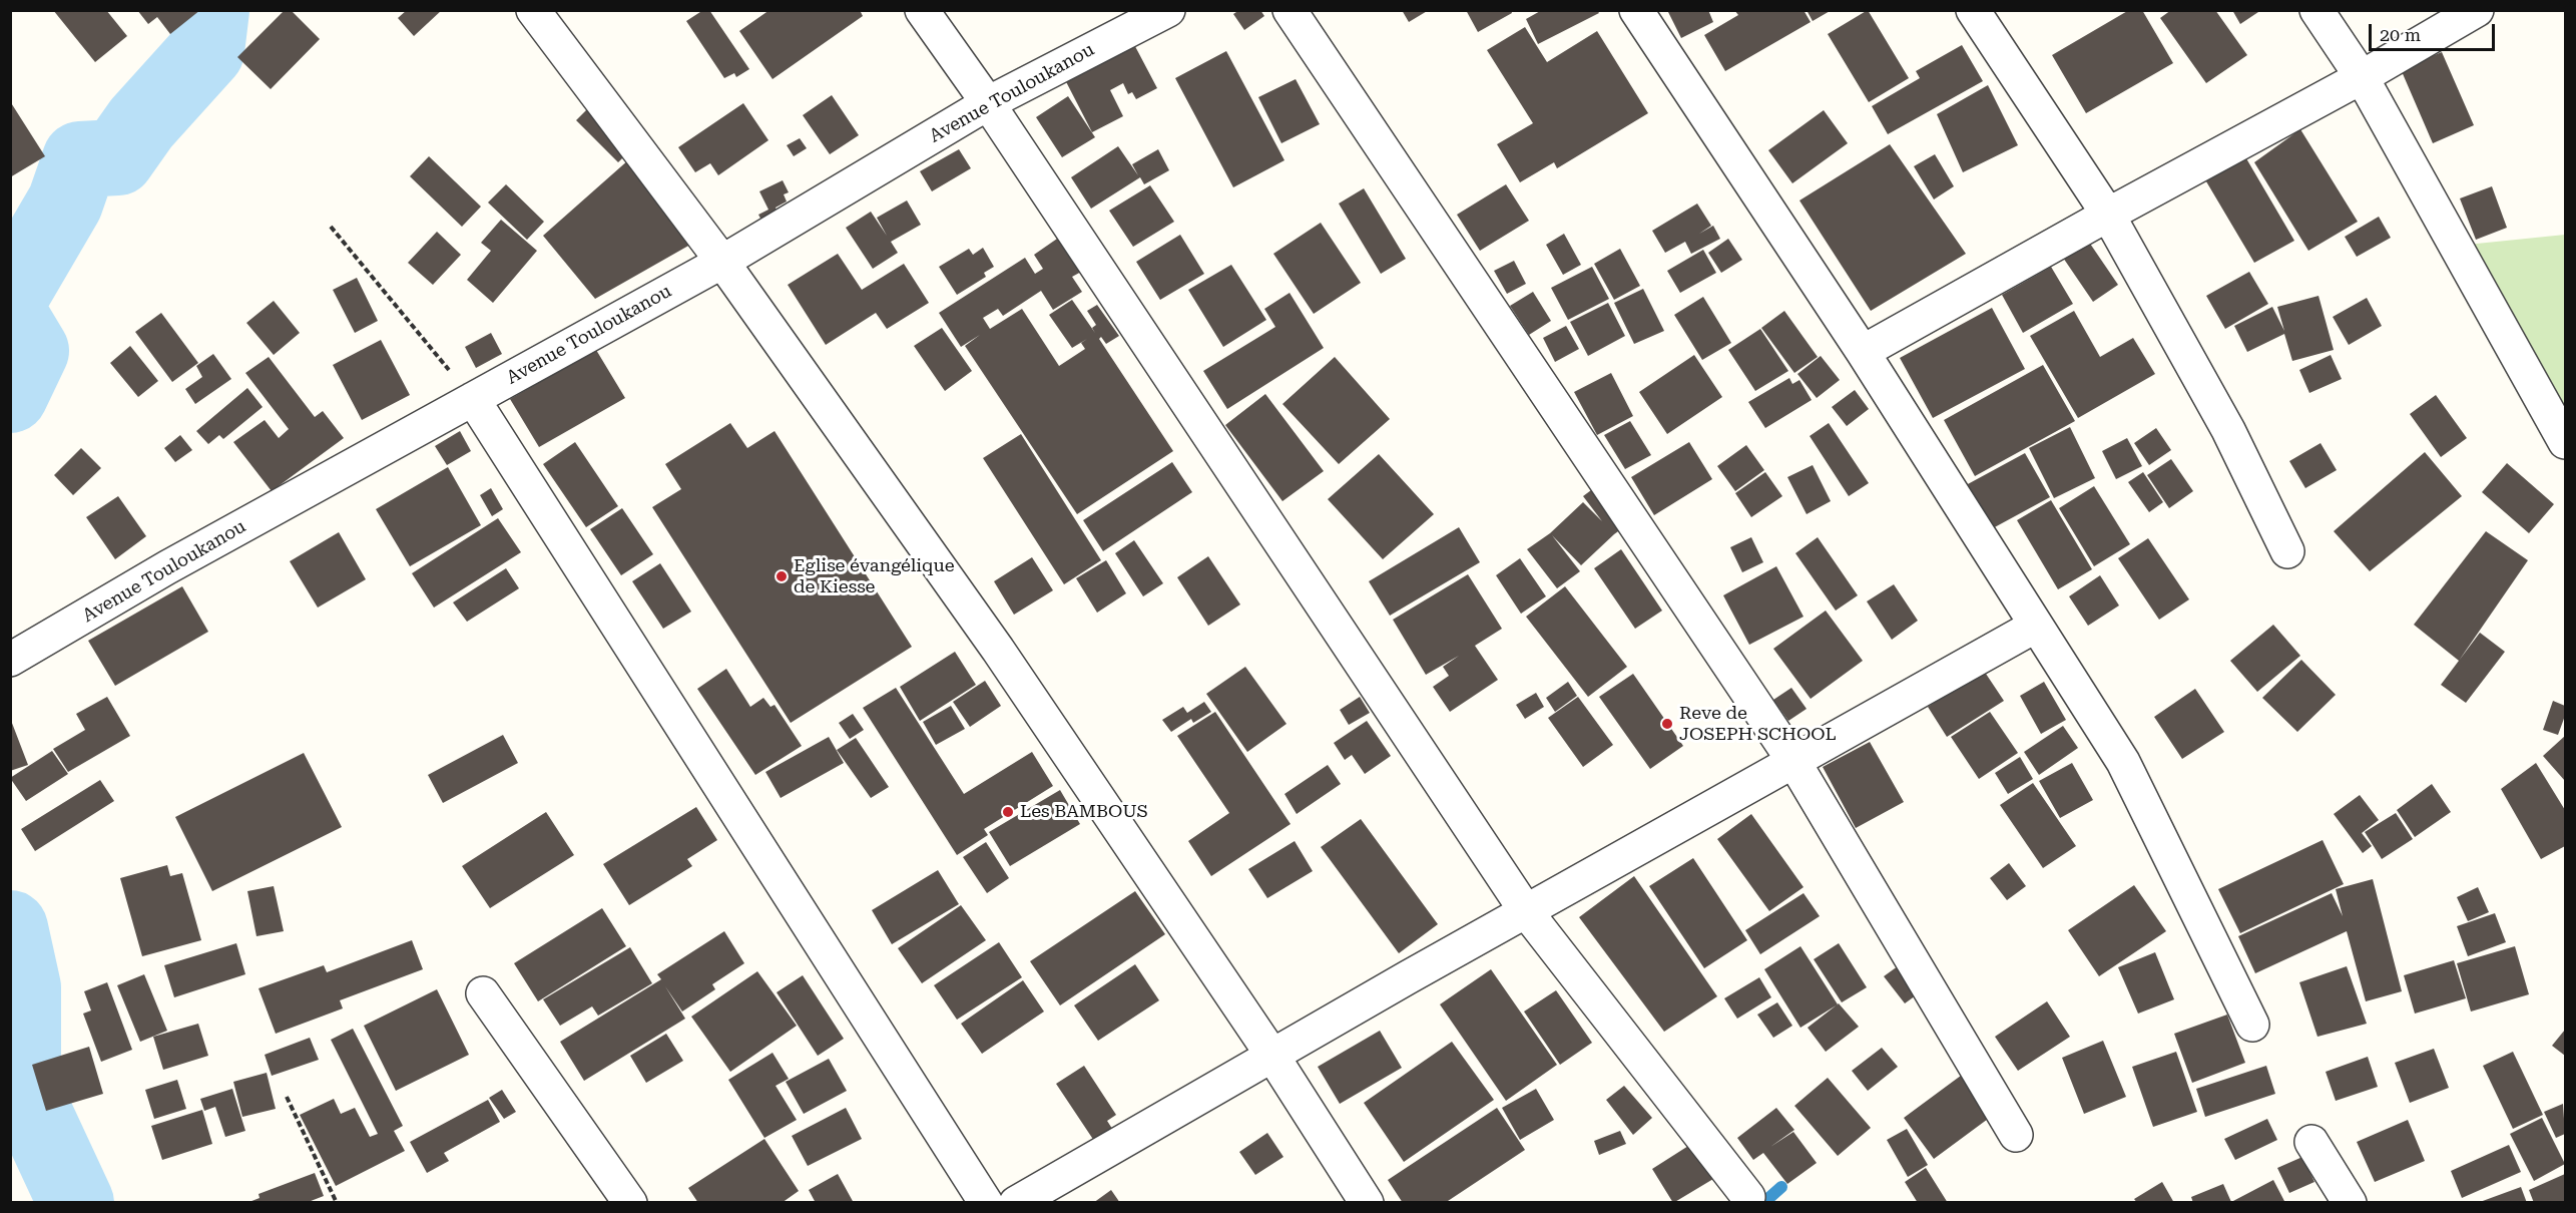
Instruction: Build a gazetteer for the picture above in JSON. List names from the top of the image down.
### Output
{
  "streets": {
    "street": ["Avenue Touloukanou"]
  },
  "places": ["Eglise évangélique de Kiesse", "Reve de JOSEPH SCHOOL", "Les BAMBOUS"],
  "scale_bar": "20 m"
}
